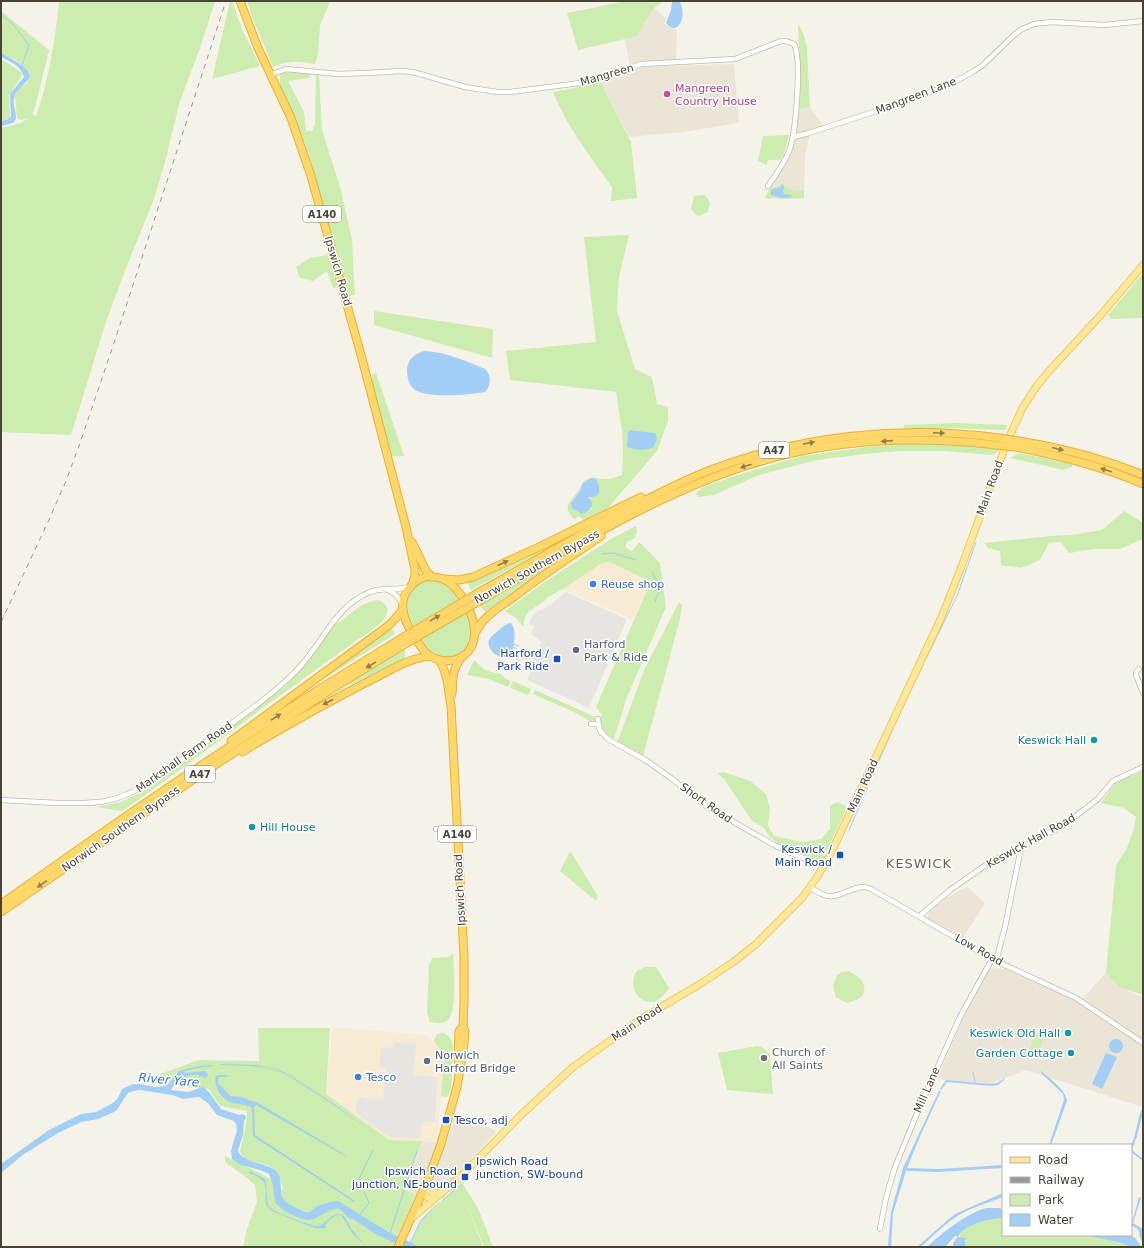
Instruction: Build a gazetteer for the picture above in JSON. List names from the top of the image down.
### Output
{
  "streets": {
    "highway": [
      "A140",
      "Ipswich Road",
      "A47",
      "Norwich Southern Bypass"
    ],
    "main road": ["Main Road"],
    "street": [
      "Mangreen",
      "Mangreen Lane",
      "Markshall Farm Road",
      "Short Road",
      "Keswick Hall Road",
      "Low Road",
      "Mill Lane"
    ]
  },
  "crossings": [
    ["Mangreen", "Mangreen Lane"],
    ["Mangreen", "Ipswich Road"],
    ["Ipswich Road", "A47"],
    ["Ipswich Road", "Main Road"],
    ["Ipswich Road", "Markshall Farm Road"],
    ["A47", "Norwich Southern Bypass"],
    ["A47", "Markshall Farm Road"],
    ["Main Road", "Short Road"],
    ["Main Road", "Low Road"],
    ["Keswick Hall Road", "Low Road"],
    ["Keswick Hall Road", "Mill Lane"],
    ["Low Road", "Mill Lane"]
  ],
  "districts": ["KESWICK"],
  "water": ["River Yare"],
  "places": {
    "other": [
      "Mangreen Country House",
      "Reuse shop",
      "Harford Park & Ride",
      "Keswick Hall",
      "Hill House",
      "Keswick Old Hall",
      "Garden Cottage",
      "Church of All Saints",
      "Norwich Harford Bridge",
      "Tesco"
    ],
    "transit": [
      "Harford / Park Ride",
      "Keswick / Main Road",
      "Tesco, adj",
      "Ipswich Road junction, SW-bound",
      "Ipswich Road junction, NE-bound"
    ]
  },
  "legend": [
    "Road",
    "Railway",
    "Park",
    "Water"
  ]
}
